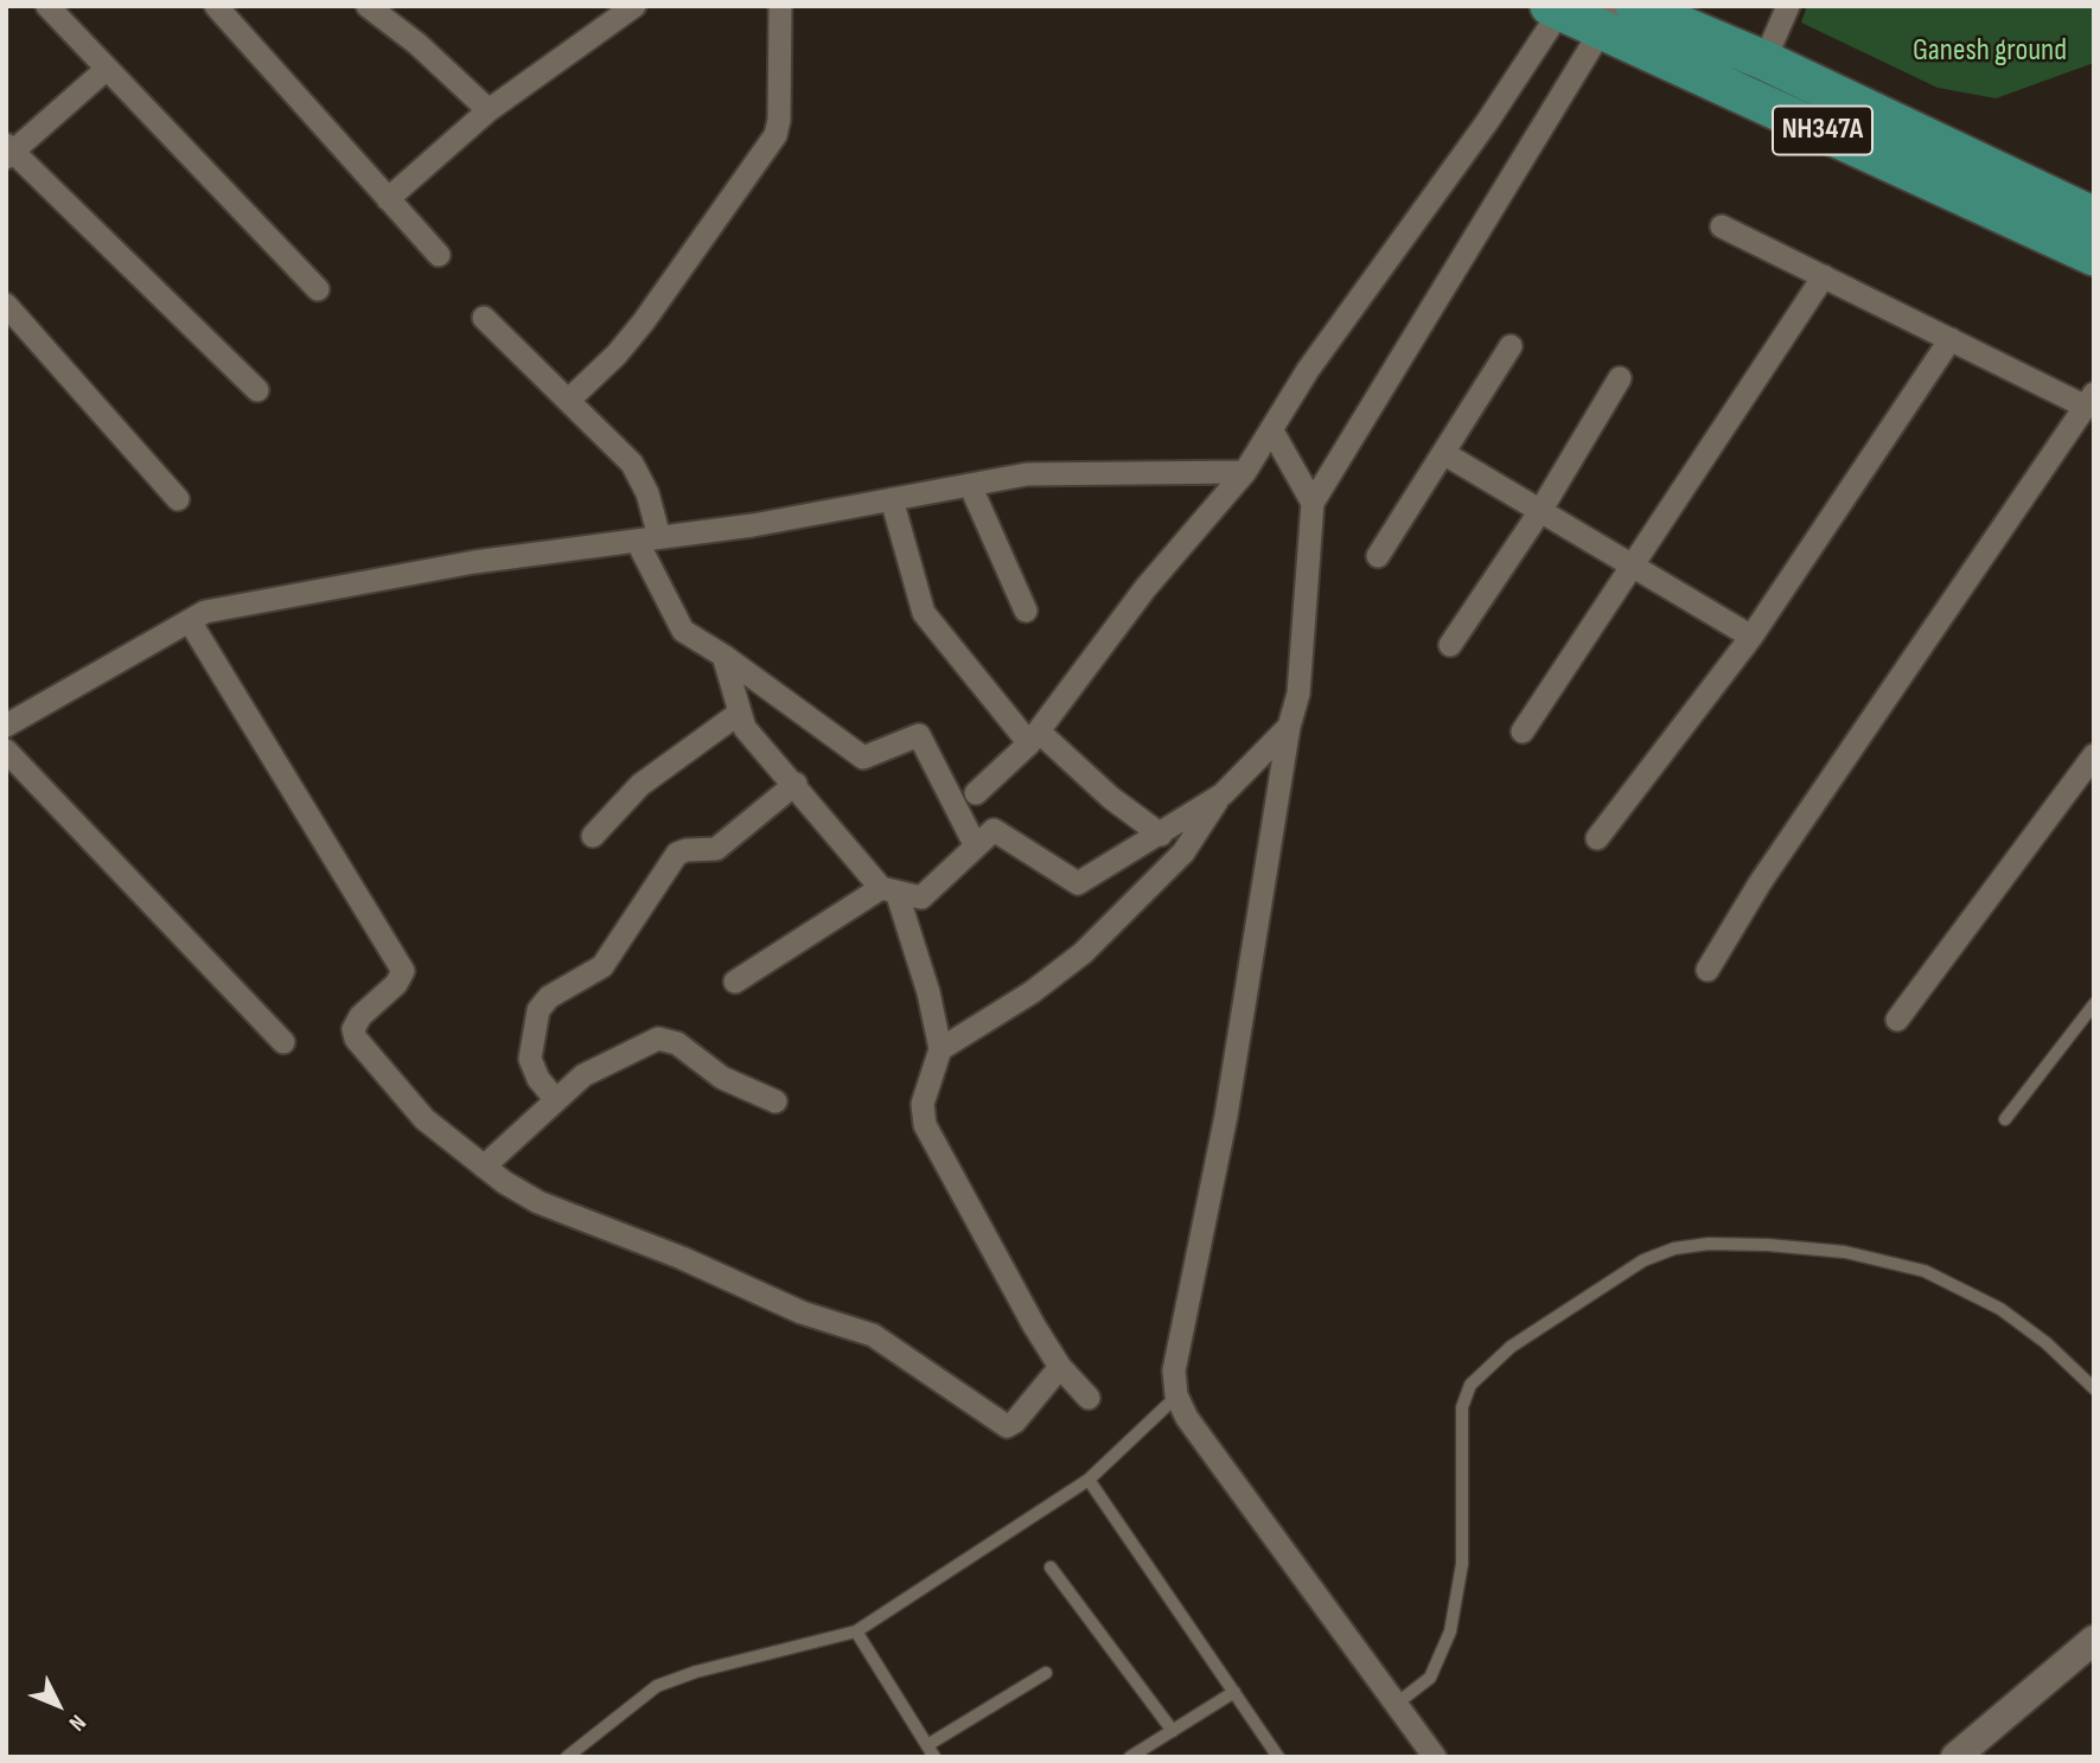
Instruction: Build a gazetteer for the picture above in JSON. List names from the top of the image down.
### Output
{
  "streets": {
    "highway": ["NH347A"]
  },
  "parks": ["Ganesh ground"],
  "north": "bottom right"
}
